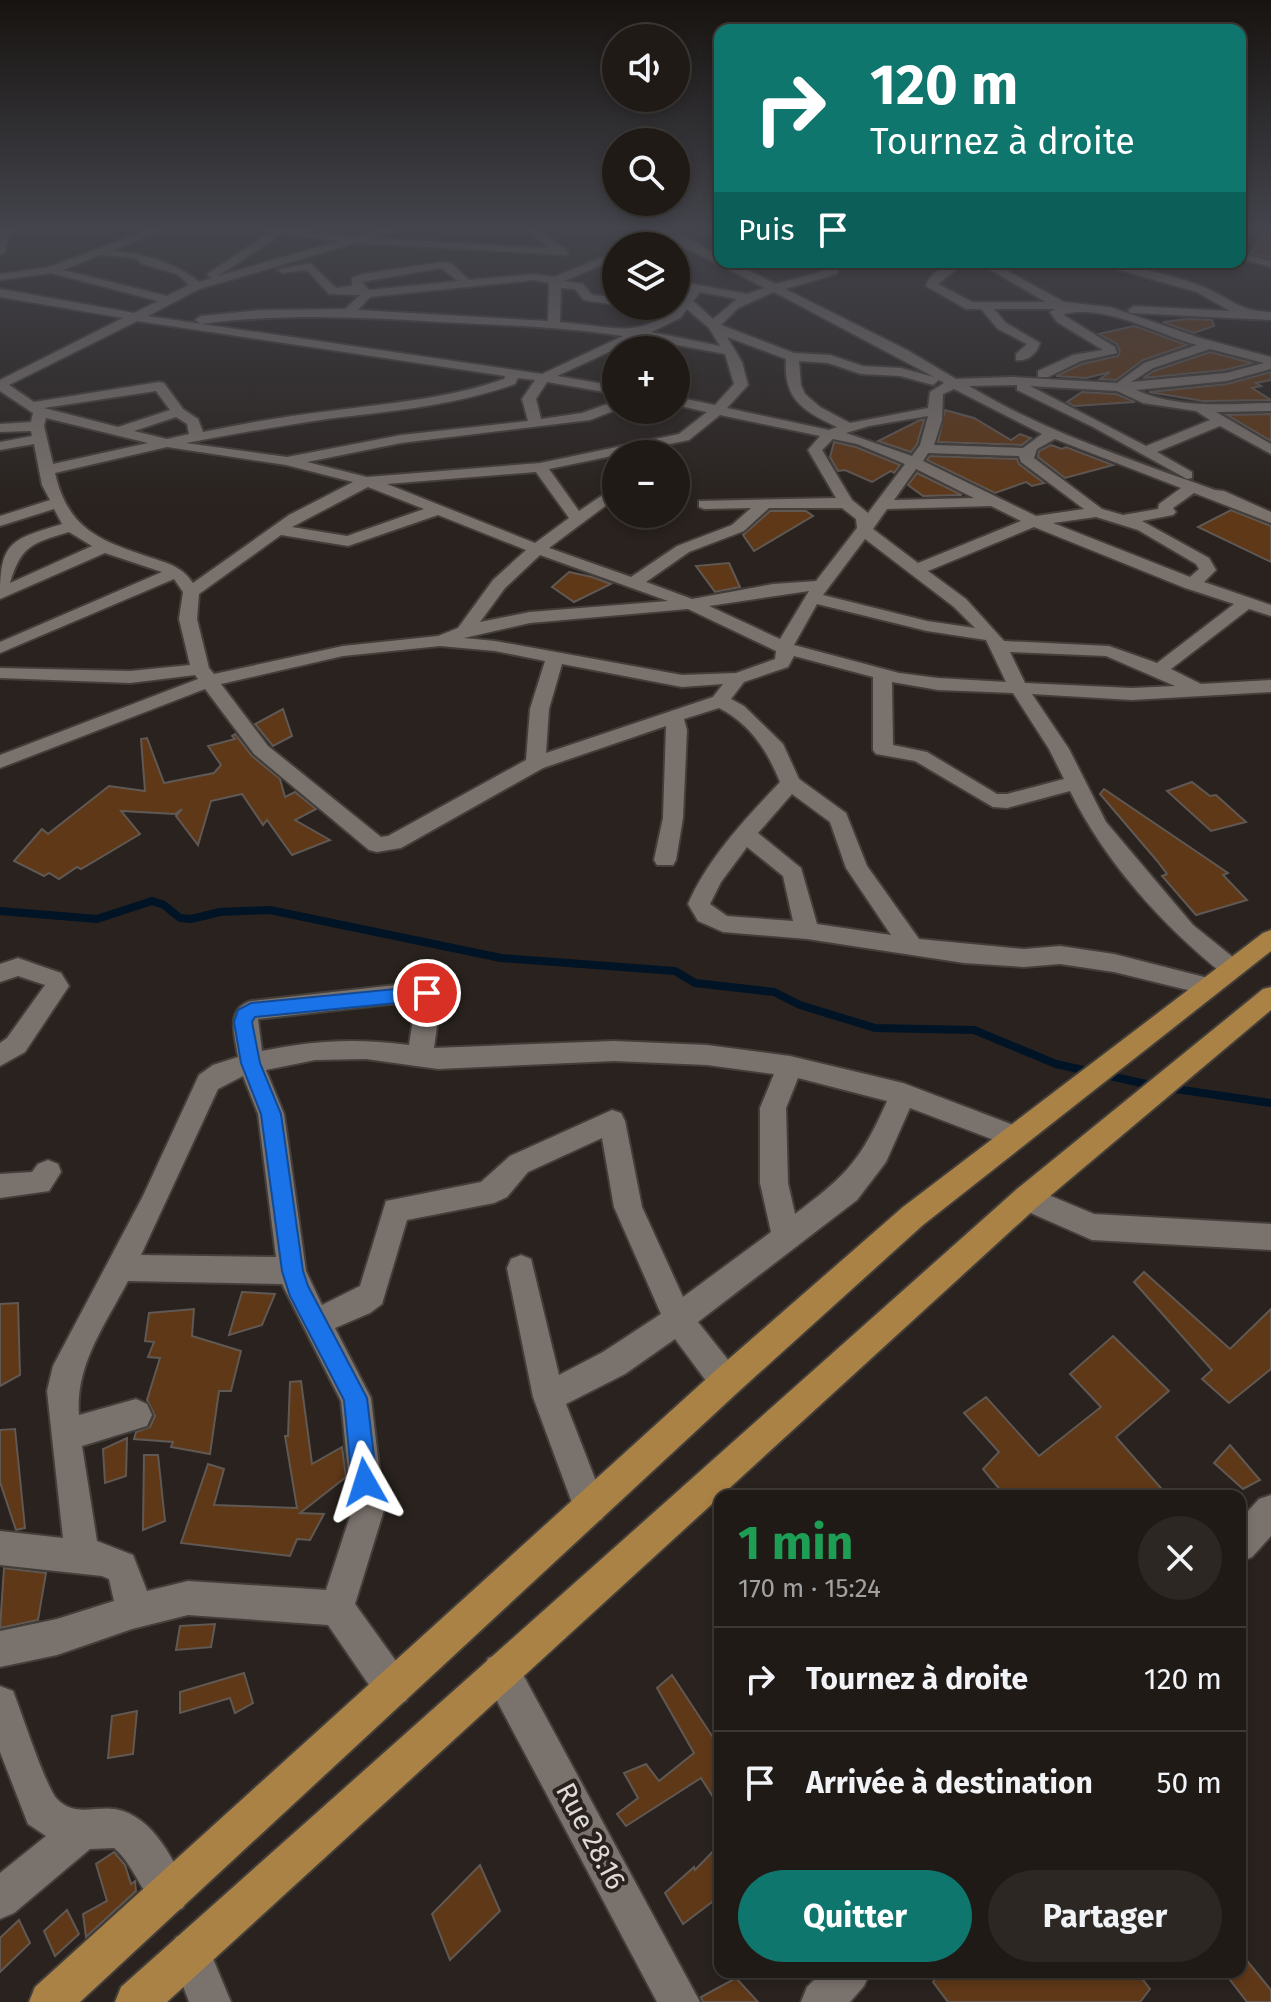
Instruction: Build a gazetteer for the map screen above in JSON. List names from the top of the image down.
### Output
{
  "streets": {
    "street": ["Rue 28.16"]
  },
  "page": {
    "map_buttons": ["+", "−"],
    "turn": ["120 m", "Tournez à droite"],
    "then": "Puis",
    "heading": ["1 min", "170 m · 15:24"],
    "list": [
      {
        "name": "Tournez à droite",
        "value": "120 m"
      },
      {
        "name": "Arrivée à destination",
        "value": "50 m"
      }
    ],
    "buttons": ["Quitter", "Partager"]
  }
}
